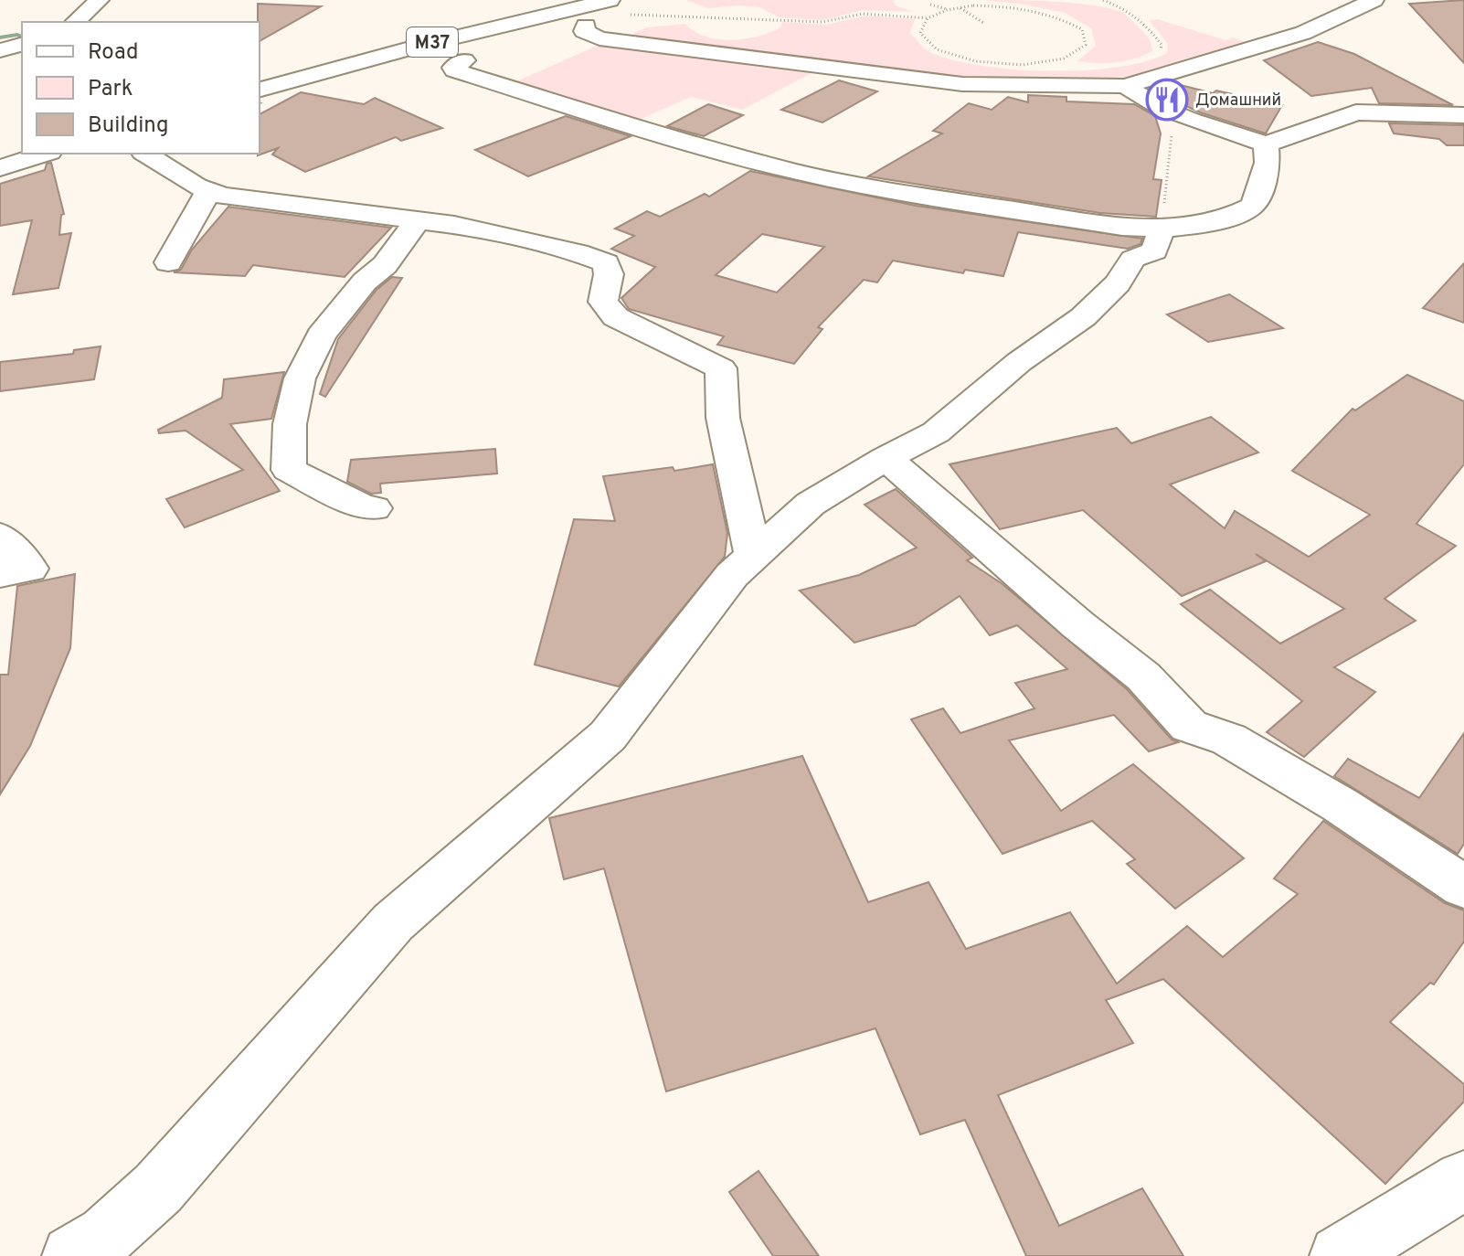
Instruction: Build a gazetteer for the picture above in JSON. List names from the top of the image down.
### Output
{
  "streets": {
    "street": ["M37"]
  },
  "places": {
    "restaurant": ["Домашний"]
  },
  "legend": ["Road", "Park", "Building"]
}
